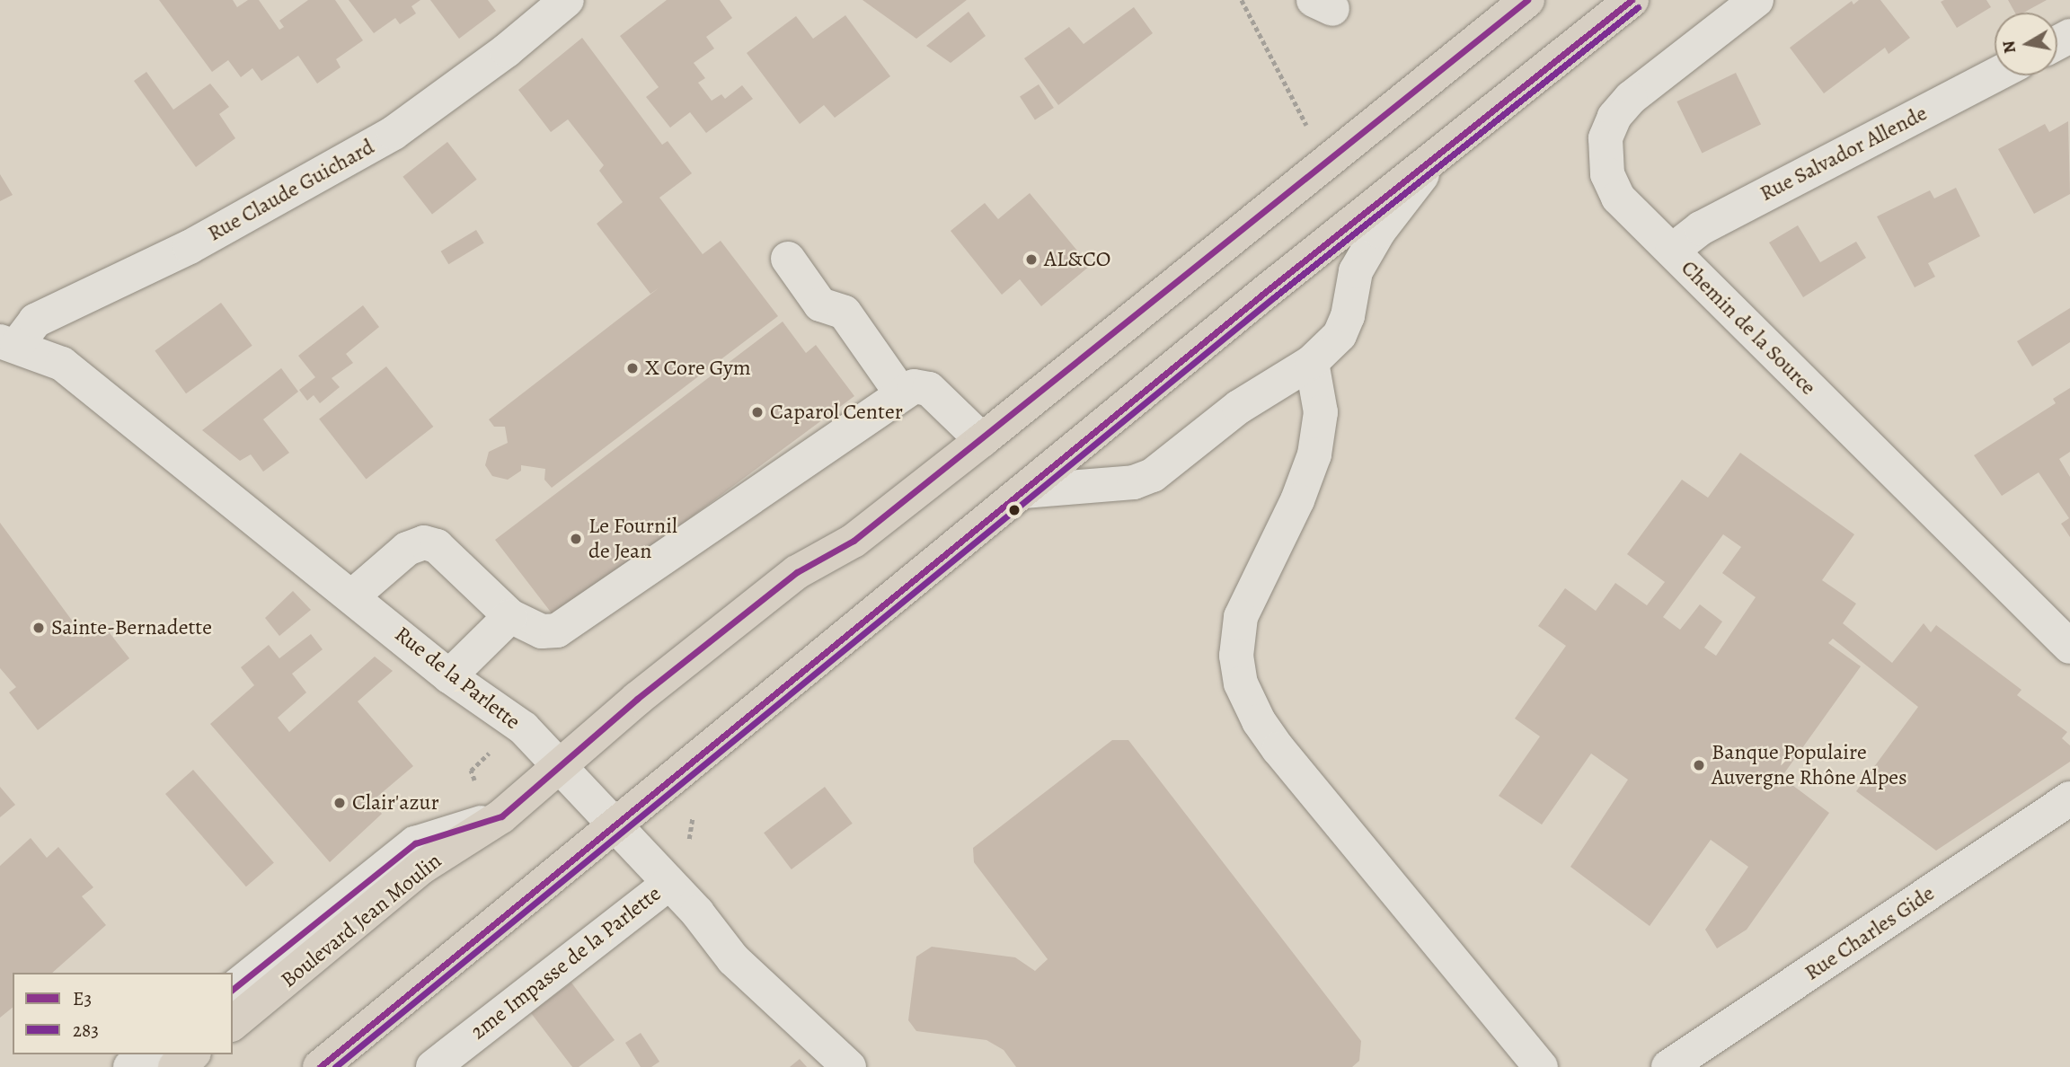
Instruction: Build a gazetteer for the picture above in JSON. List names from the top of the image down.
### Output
{
  "streets": {
    "main road": ["Boulevard Jean Moulin"],
    "street": [
      "Rue Salvador Allende",
      "Rue Claude Guichard",
      "Chemin de la Source",
      "Rue de la Parlette",
      "Rue Charles Gide",
      "2me Impasse de la Parlette"
    ]
  },
  "crossings": [
    ["Rue Salvador Allende", "Chemin de la Source"],
    ["Rue Claude Guichard", "Rue de la Parlette"],
    ["Rue de la Parlette", "Boulevard Jean Moulin"],
    ["Rue de la Parlette", "2me Impasse de la Parlette"]
  ],
  "places": [
    "AL&CO",
    "X Core Gym",
    "Caparol Center",
    "Le Fournil de Jean",
    "Sainte-Bernadette",
    "Banque Populaire Auvergne Rhône Alpes",
    "Clair'azur"
  ],
  "lines": ["transit line E3", "transit line 283"],
  "legend": ["E3", "283"],
  "north": "left"
}
